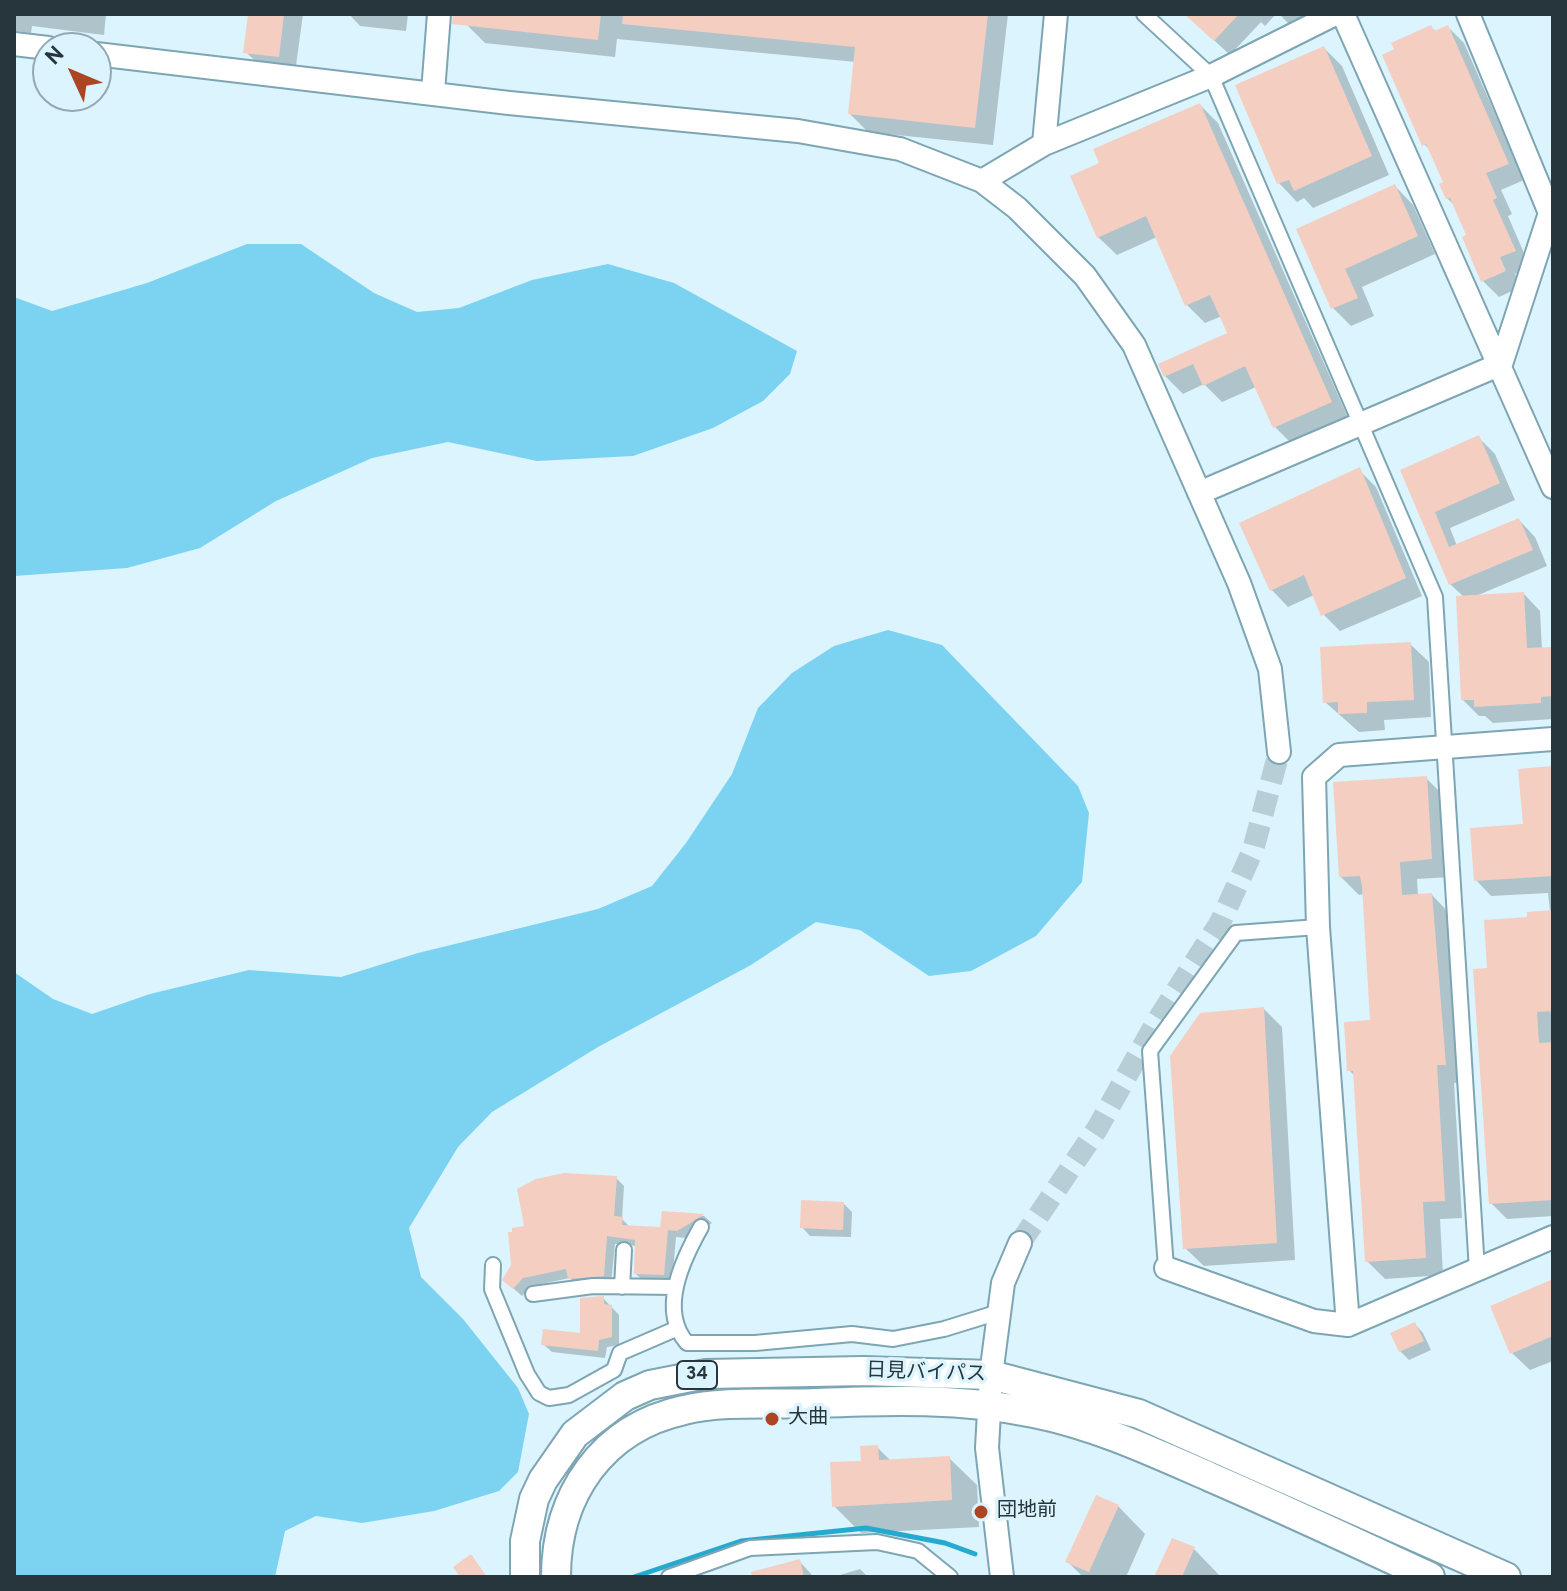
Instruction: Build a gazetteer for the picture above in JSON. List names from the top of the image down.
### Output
{
  "streets": {
    "highway": ["日見バイパス", "34"]
  },
  "places": ["大曲", "団地前"],
  "north": "top left"
}
